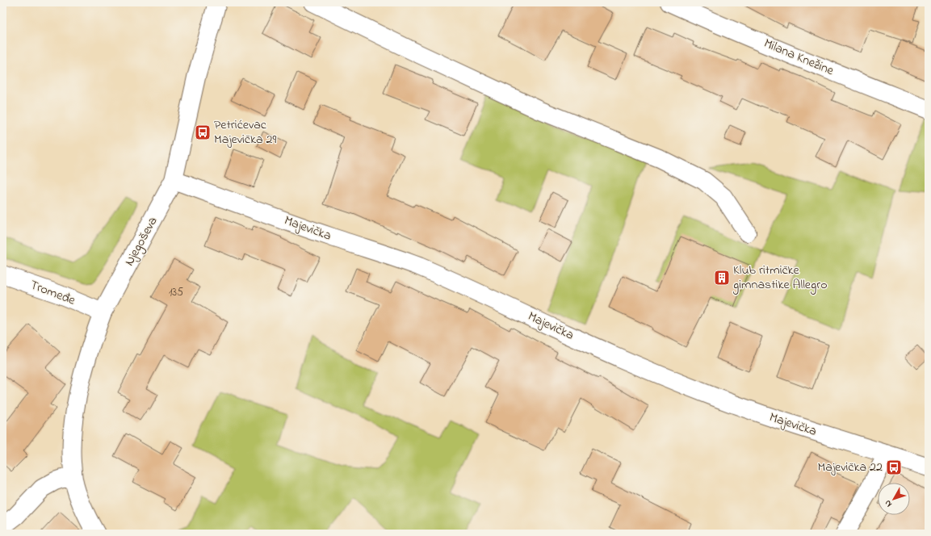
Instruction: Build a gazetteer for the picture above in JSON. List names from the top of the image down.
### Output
{
  "streets": {
    "street": [
      "Milana Knežine",
      "Majevička",
      "Njegoševa",
      "Tromeđe"
    ]
  },
  "crossings": [
    ["Majevička", "Njegoševa"],
    ["Njegoševa", "Tromeđe"]
  ],
  "places": {
    "bus stop": ["Petrićevac Majevička 29", "Majevička 22"],
    "building": ["Klub ritmičke gimnastike Allegro"]
  },
  "house_numbers": ["135"],
  "north": "bottom left"
}
